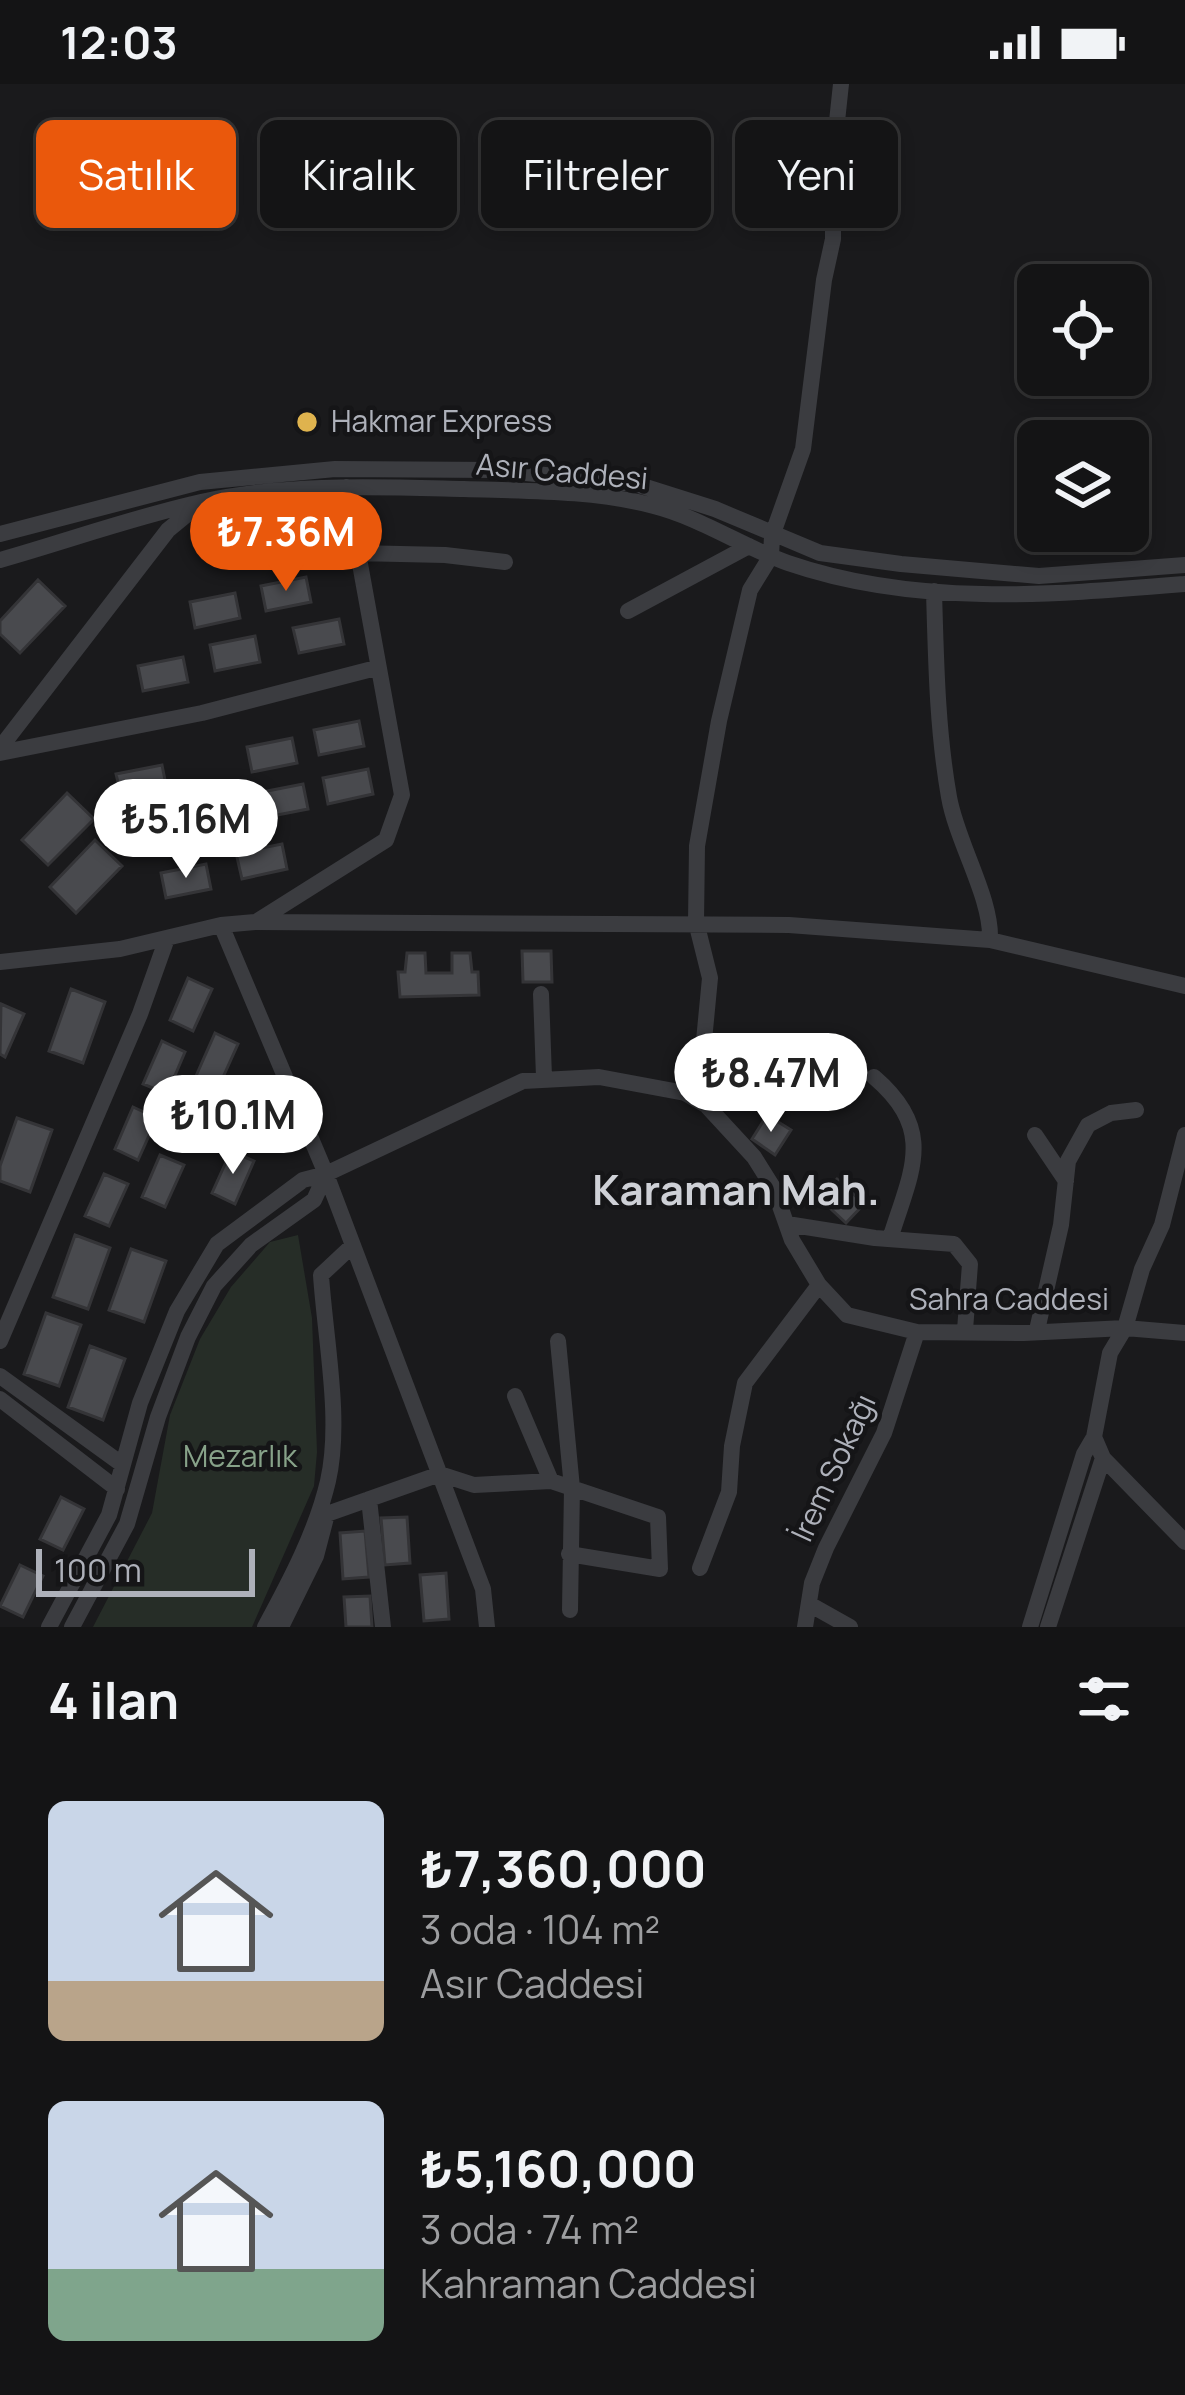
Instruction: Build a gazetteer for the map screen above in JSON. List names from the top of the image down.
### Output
{
  "streets": {
    "street": ["Asır Caddesi", "Sahra Caddesi", "İrem Sokağı"]
  },
  "crossings": [
    ["Sahra Caddesi", "İrem Sokağı"]
  ],
  "districts": ["Karaman Mah."],
  "parks": ["Mezarlık"],
  "places": ["Hakmar Express"],
  "scale_bar": "100 m",
  "page": {
    "status": "12:03",
    "chip": [
      "Satılık",
      "Kiralık",
      "Filtreler",
      "Yeni"
    ],
    "price": [
      "₺7.36M",
      "₺5.16M",
      "₺8.47M",
      "₺10.1M"
    ],
    "scale": "100 m",
    "heading": "4 ilan",
    "list": [
      {
        "name": "₺7,360,000",
        "note": "3 oda · 104 m² · Asır Caddesi"
      },
      {
        "name": "₺5,160,000",
        "note": "3 oda · 74 m² · Kahraman Caddesi"
      }
    ]
  }
}
